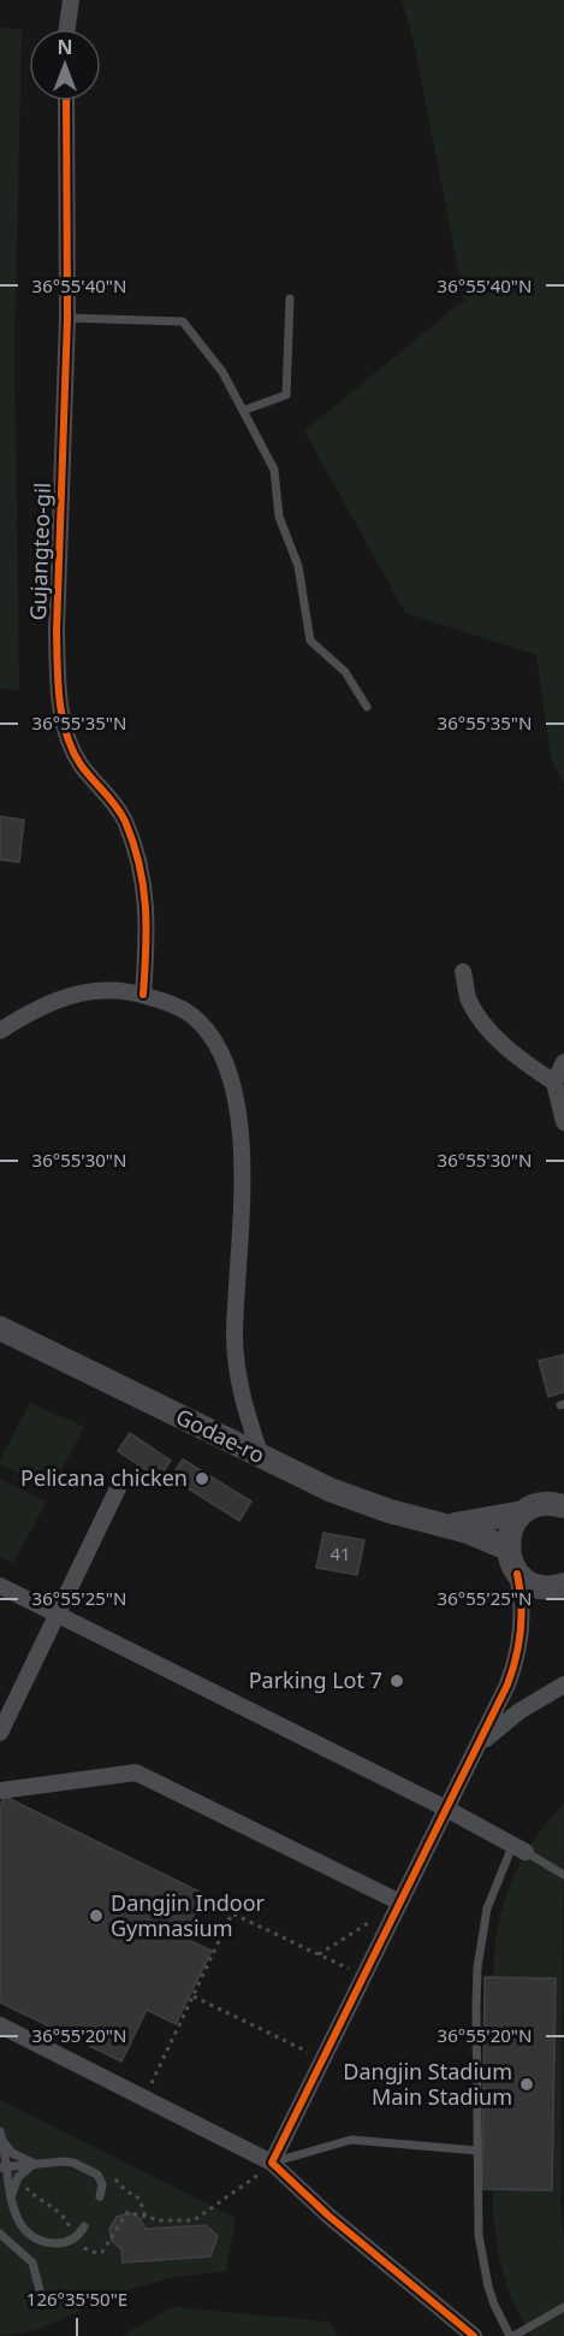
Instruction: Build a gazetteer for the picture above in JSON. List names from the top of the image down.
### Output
{
  "streets": {
    "street": ["Gujangteo-gil", "Godae-ro"]
  },
  "places": [
    "Pelicana chicken",
    "Parking Lot 7",
    "Dangjin Indoor Gymnasium",
    "Dangjin Stadium Main Stadium"
  ],
  "house_numbers": ["41"],
  "north": "top",
  "coordinates": [
    "36°55'40\"N",
    "36°55'35\"N",
    "36°55'30\"N",
    "36°55'25\"N",
    "36°55'20\"N",
    "126°35'50\"E"
  ]
}
